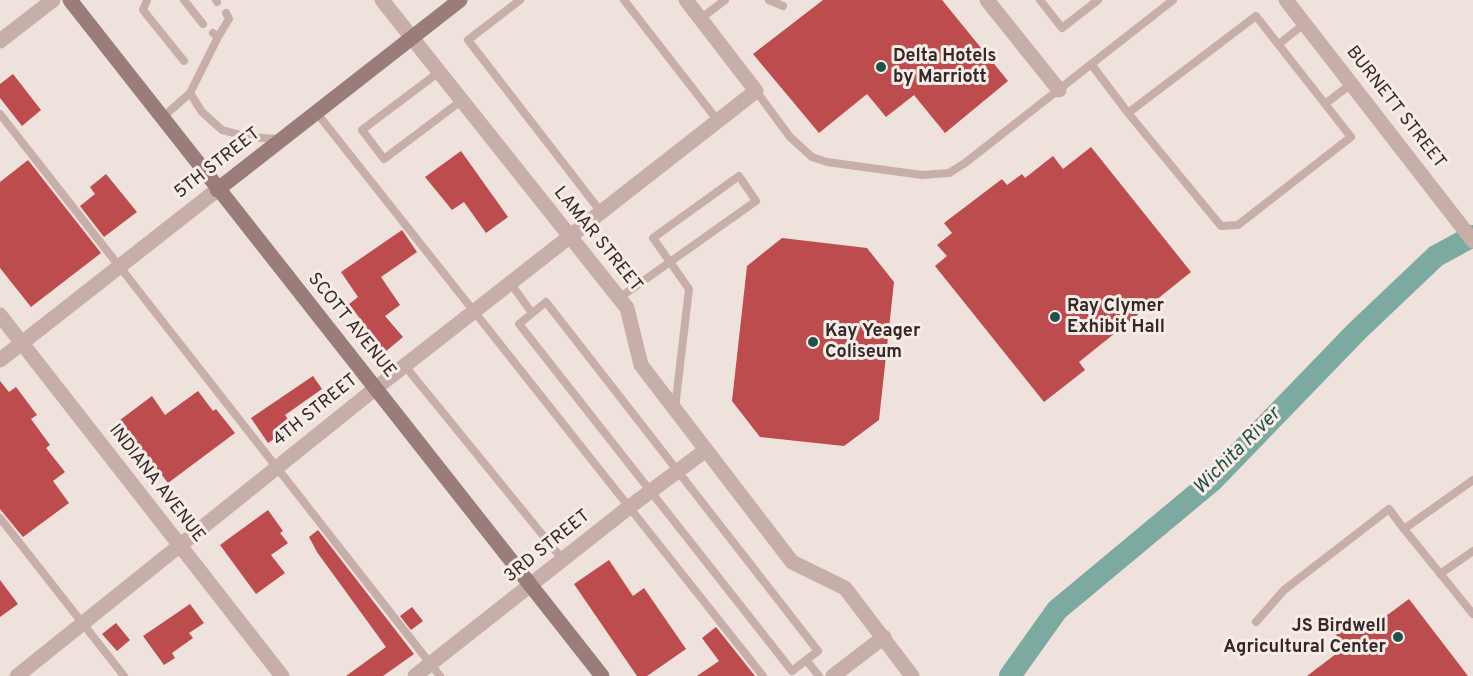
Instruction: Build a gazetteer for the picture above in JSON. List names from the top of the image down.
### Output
{
  "streets": {
    "main road": ["5TH STREET", "SCOTT AVENUE"],
    "street": [
      "BURNETT STREET",
      "LAMAR STREET",
      "4TH STREET",
      "INDIANA AVENUE",
      "3RD STREET"
    ]
  },
  "crossings": [
    ["5TH STREET", "LAMAR STREET"],
    ["5TH STREET", "SCOTT AVENUE"],
    ["5TH STREET", "INDIANA AVENUE"],
    ["LAMAR STREET", "4TH STREET"],
    ["LAMAR STREET", "3RD STREET"],
    ["SCOTT AVENUE", "4TH STREET"],
    ["SCOTT AVENUE", "3RD STREET"],
    ["4TH STREET", "INDIANA AVENUE"]
  ],
  "water": ["Wichita River"],
  "places": [
    "Delta Hotels by Marriott",
    "Ray Clymer Exhibit Hall",
    "Kay Yeager Coliseum",
    "JS Birdwell Agricultural Center"
  ]
}
